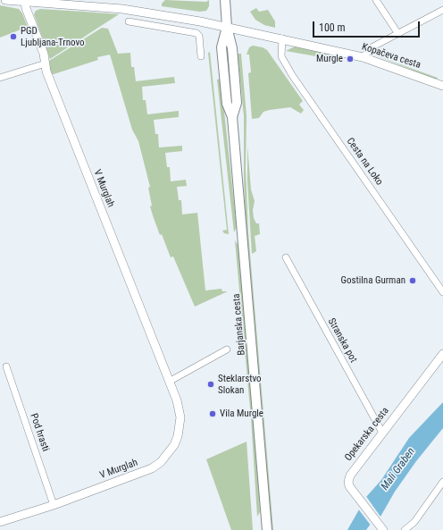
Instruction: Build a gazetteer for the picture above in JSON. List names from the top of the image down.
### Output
{
  "streets": {
    "main road": ["Barjanska cesta"],
    "street": [
      "Kopačeva cesta",
      "Cesta na Loko",
      "V Murglah",
      "Stranska pot",
      "Pod hrasti",
      "Opekarska cesta"
    ]
  },
  "crossings": [
    ["Kopačeva cesta", "Cesta na Loko"],
    ["Kopačeva cesta", "V Murglah"],
    ["Kopačeva cesta", "Barjanska cesta"],
    ["V Murglah", "Pod hrasti"],
    ["Stranska pot", "Opekarska cesta"]
  ],
  "water": ["Mali Graben"],
  "places": [
    "PGD Ljubljana-Trnovo",
    "Murgle",
    "Gostilna Gurman",
    "Steklarstvo Slokan",
    "Vila Murgle"
  ],
  "scale_bar": "100 m"
}
